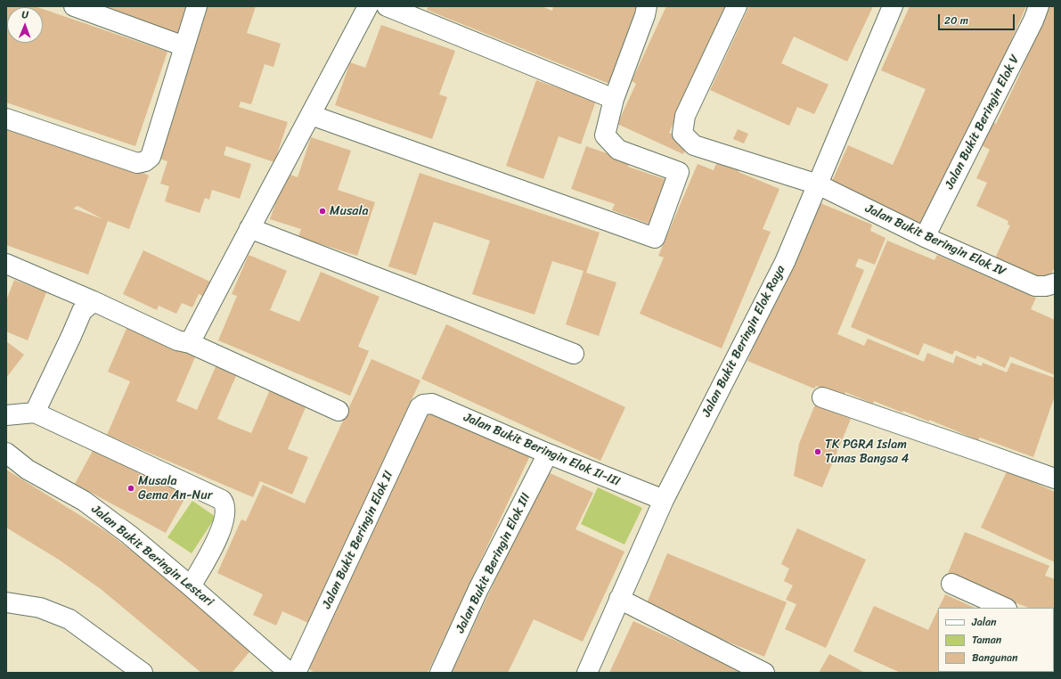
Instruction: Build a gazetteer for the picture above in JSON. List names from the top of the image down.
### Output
{
  "streets": {
    "street": [
      "Jalan Bukit Beringin Elok V",
      "Jalan Bukit Beringin Elok IV",
      "Jalan Bukit Beringin Elok Raya",
      "Jalan Bukit Beringin Elok II-III",
      "Jalan Bukit Beringin Elok II",
      "Jalan Bukit Beringin Lestari",
      "Jalan Bukit Beringin Elok III"
    ]
  },
  "crossings": [
    ["Jalan Bukit Beringin Elok V", "Jalan Bukit Beringin Elok IV"],
    ["Jalan Bukit Beringin Elok IV", "Jalan Bukit Beringin Elok Raya"],
    ["Jalan Bukit Beringin Elok Raya", "Jalan Bukit Beringin Elok II-III"],
    ["Jalan Bukit Beringin Elok II-III", "Jalan Bukit Beringin Elok II"],
    ["Jalan Bukit Beringin Elok II-III", "Jalan Bukit Beringin Elok III"]
  ],
  "places": ["Musala", "TK PGRA Islam Tunas Bangsa 4", "Musala Gema An-Nur"],
  "legend": ["Jalan", "Taman", "Bangunan"],
  "scale_bar": "20 m",
  "north": "top"
}
